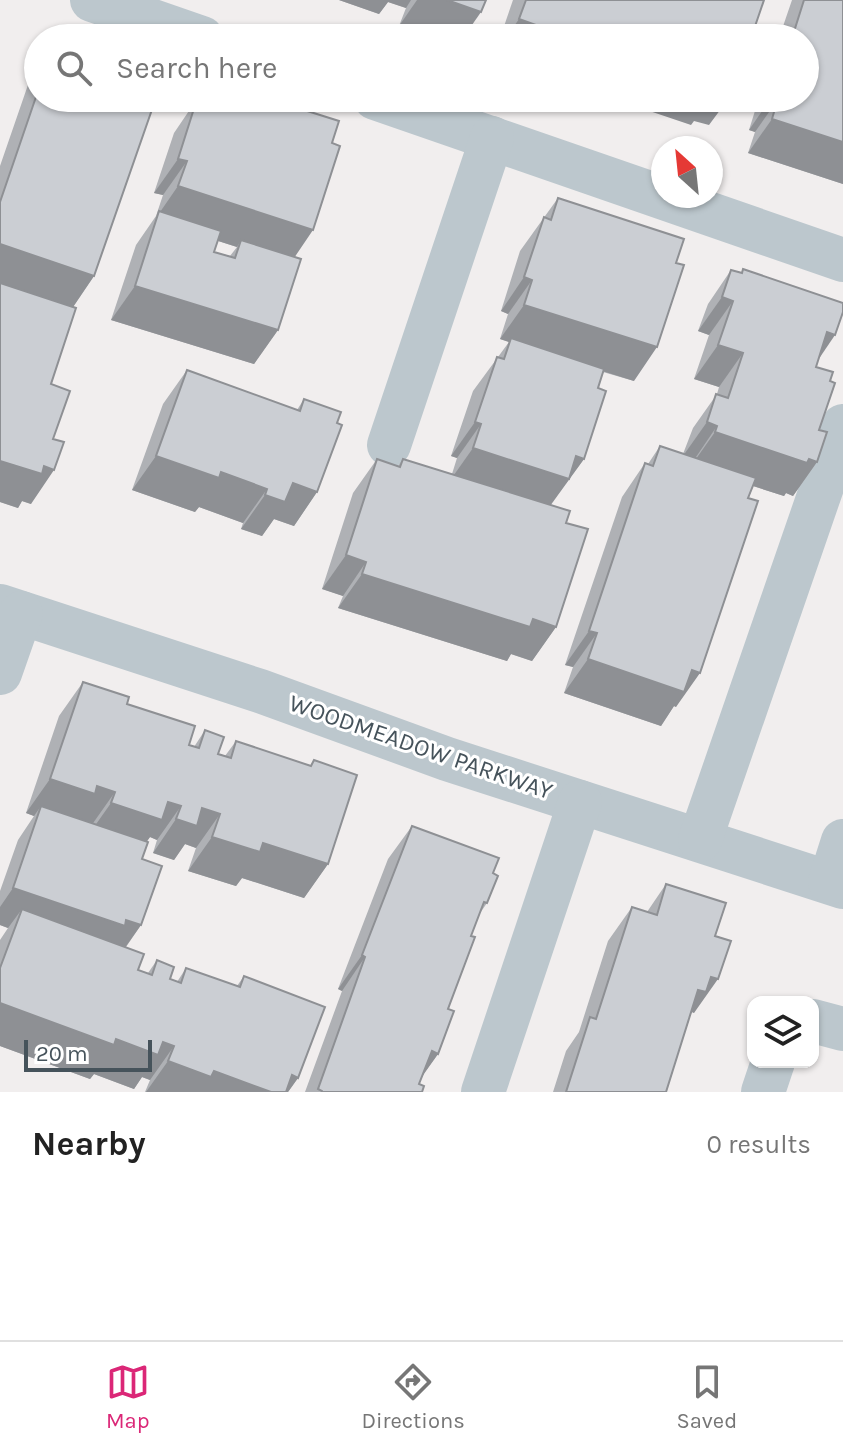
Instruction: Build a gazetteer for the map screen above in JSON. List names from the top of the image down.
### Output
{
  "streets": {
    "street": ["WOODMEADOW PARKWAY"]
  },
  "scale_bar": "20 m",
  "north": "top left",
  "page": {
    "search": "Search here",
    "scale": "20 m",
    "heading": ["Nearby", "0 results"],
    "nav": ["Map", "Directions", "Saved"]
  }
}
